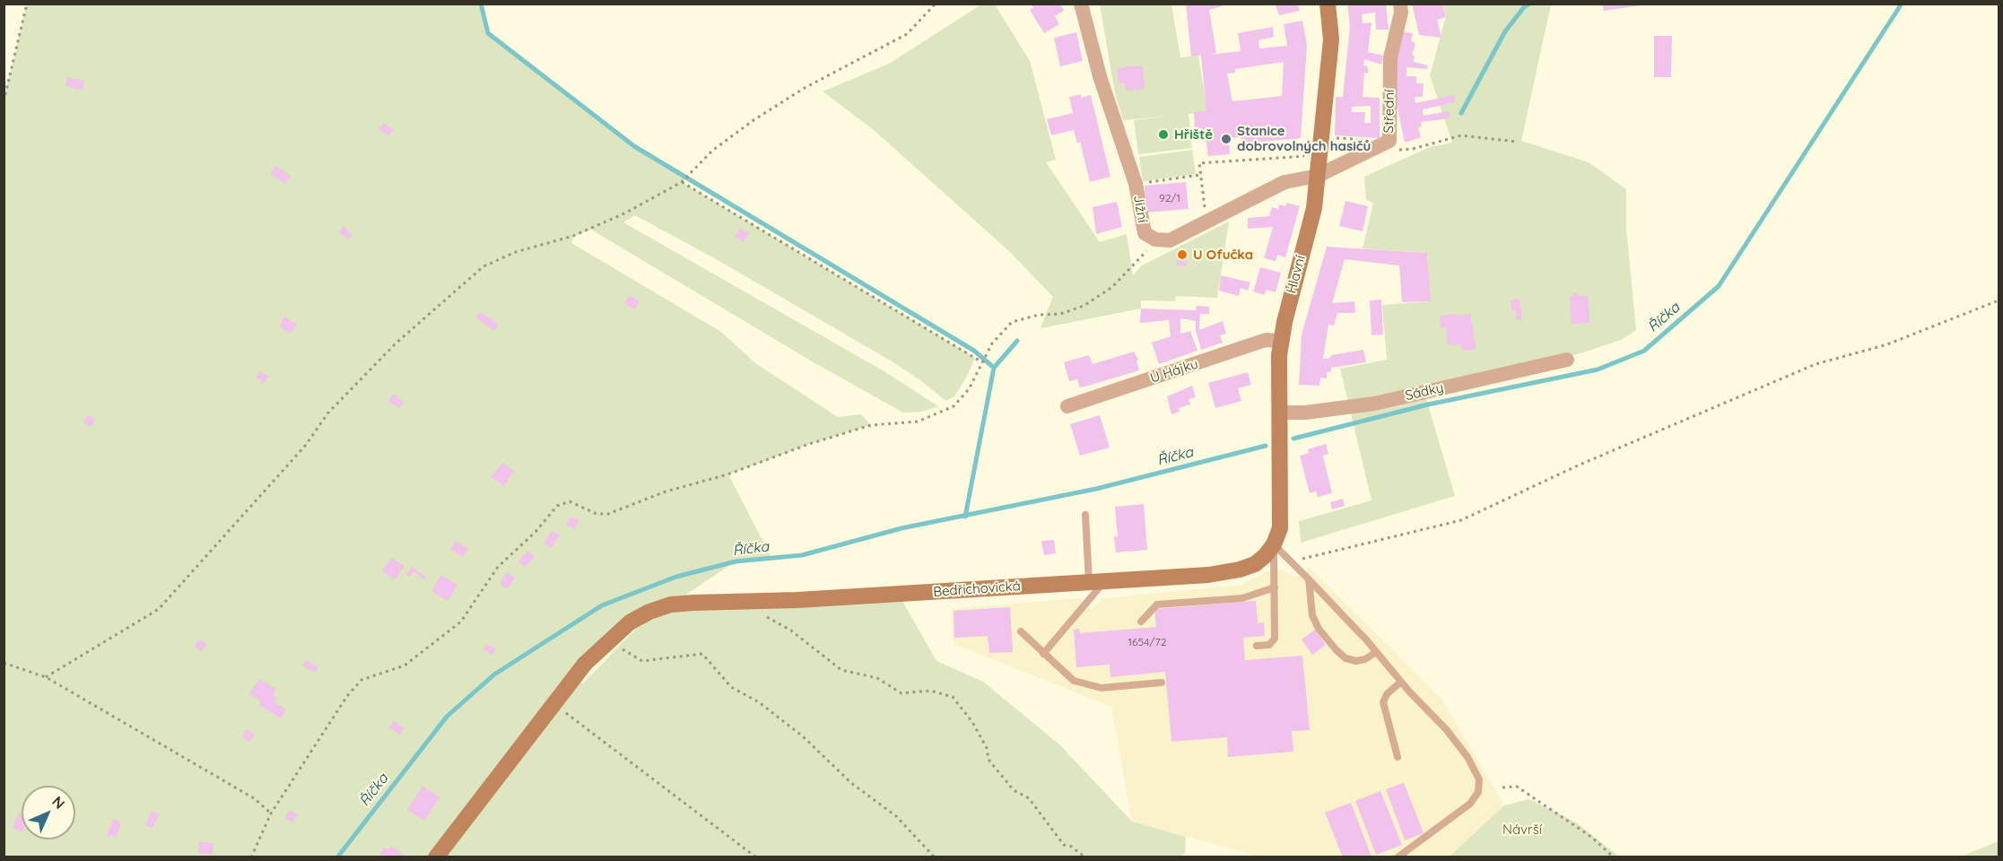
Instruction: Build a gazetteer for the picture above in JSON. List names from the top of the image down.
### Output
{
  "streets": {
    "street": [
      "Střední",
      "Jižní",
      "Hlavní",
      "U Hájku",
      "Sádky",
      "Bedřichovická"
    ]
  },
  "crossings": [
    ["Střední", "Jižní"],
    ["Střední", "Hlavní"],
    ["Jižní", "Hlavní"],
    ["Hlavní", "U Hájku"],
    ["Hlavní", "Sádky"],
    ["Hlavní", "Bedřichovická"]
  ],
  "water": ["Říčka"],
  "parks": ["Návrší"],
  "places": ["Hřiště", "Stanice dobrovolných hasičů", "U Ofučka"],
  "house_numbers": ["92/1", "1654/72"],
  "north": "top right"
}
